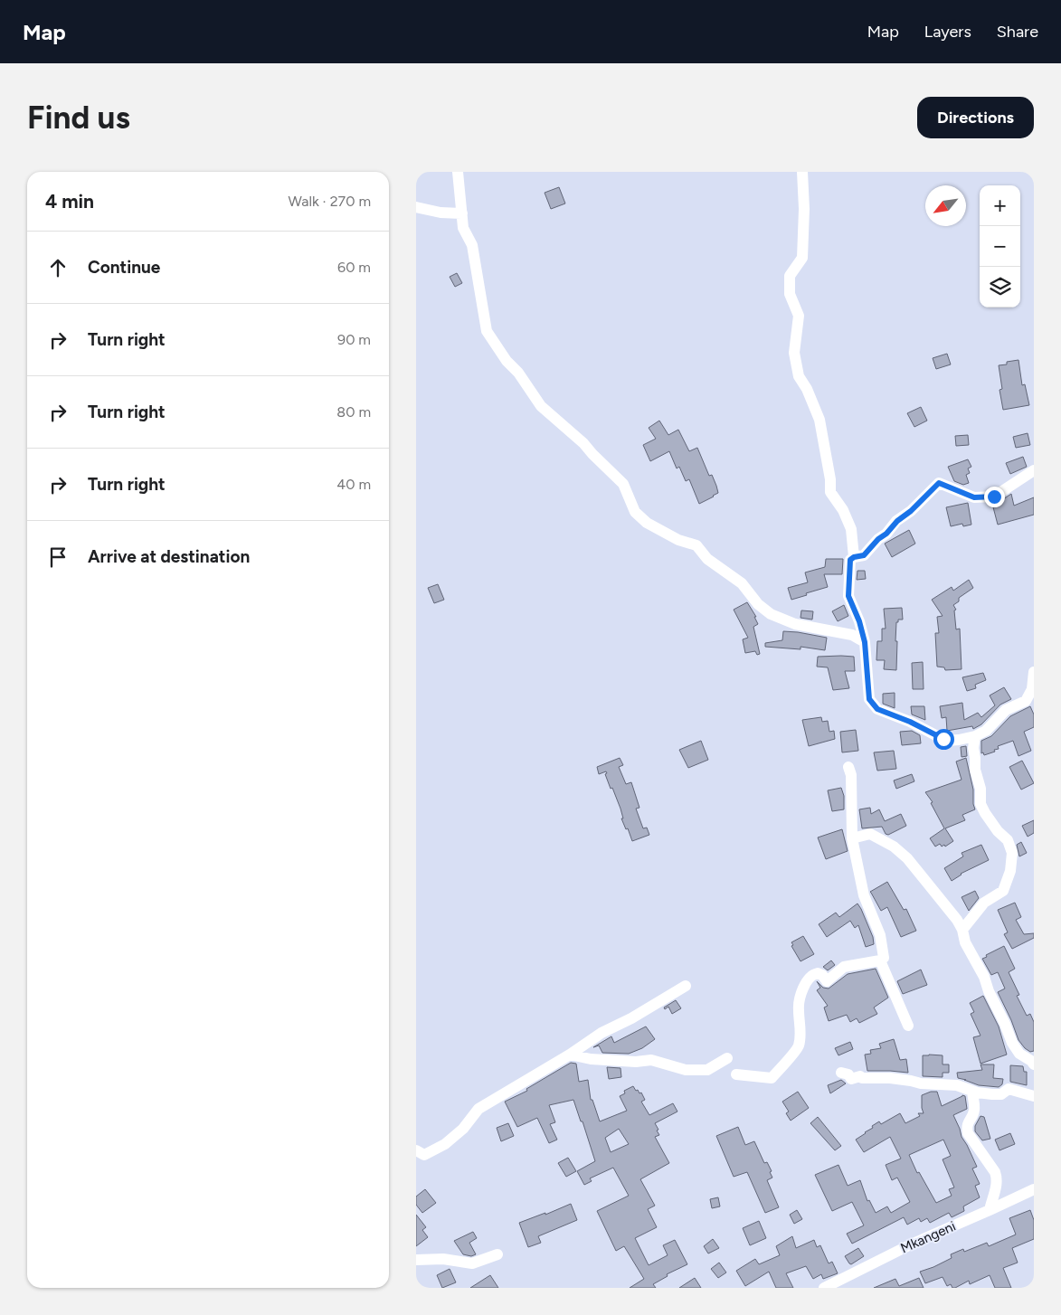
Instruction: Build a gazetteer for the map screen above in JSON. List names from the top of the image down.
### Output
{
  "streets": {
    "street": ["Mkangeni"]
  },
  "north": "bottom left",
  "page": {
    "header": "Map",
    "nav": ["Map", "Layers", "Share"],
    "buttons": "Directions",
    "title": "Find us",
    "heading": ["4 min", "Walk · 270 m"],
    "map_buttons": ["+", "−"],
    "list": [
      ["Continue", "60 m"],
      ["Turn right", "90 m"],
      ["Turn right", "80 m"],
      ["Turn right", "40 m"],
      "Arrive at destination"
    ]
  }
}
